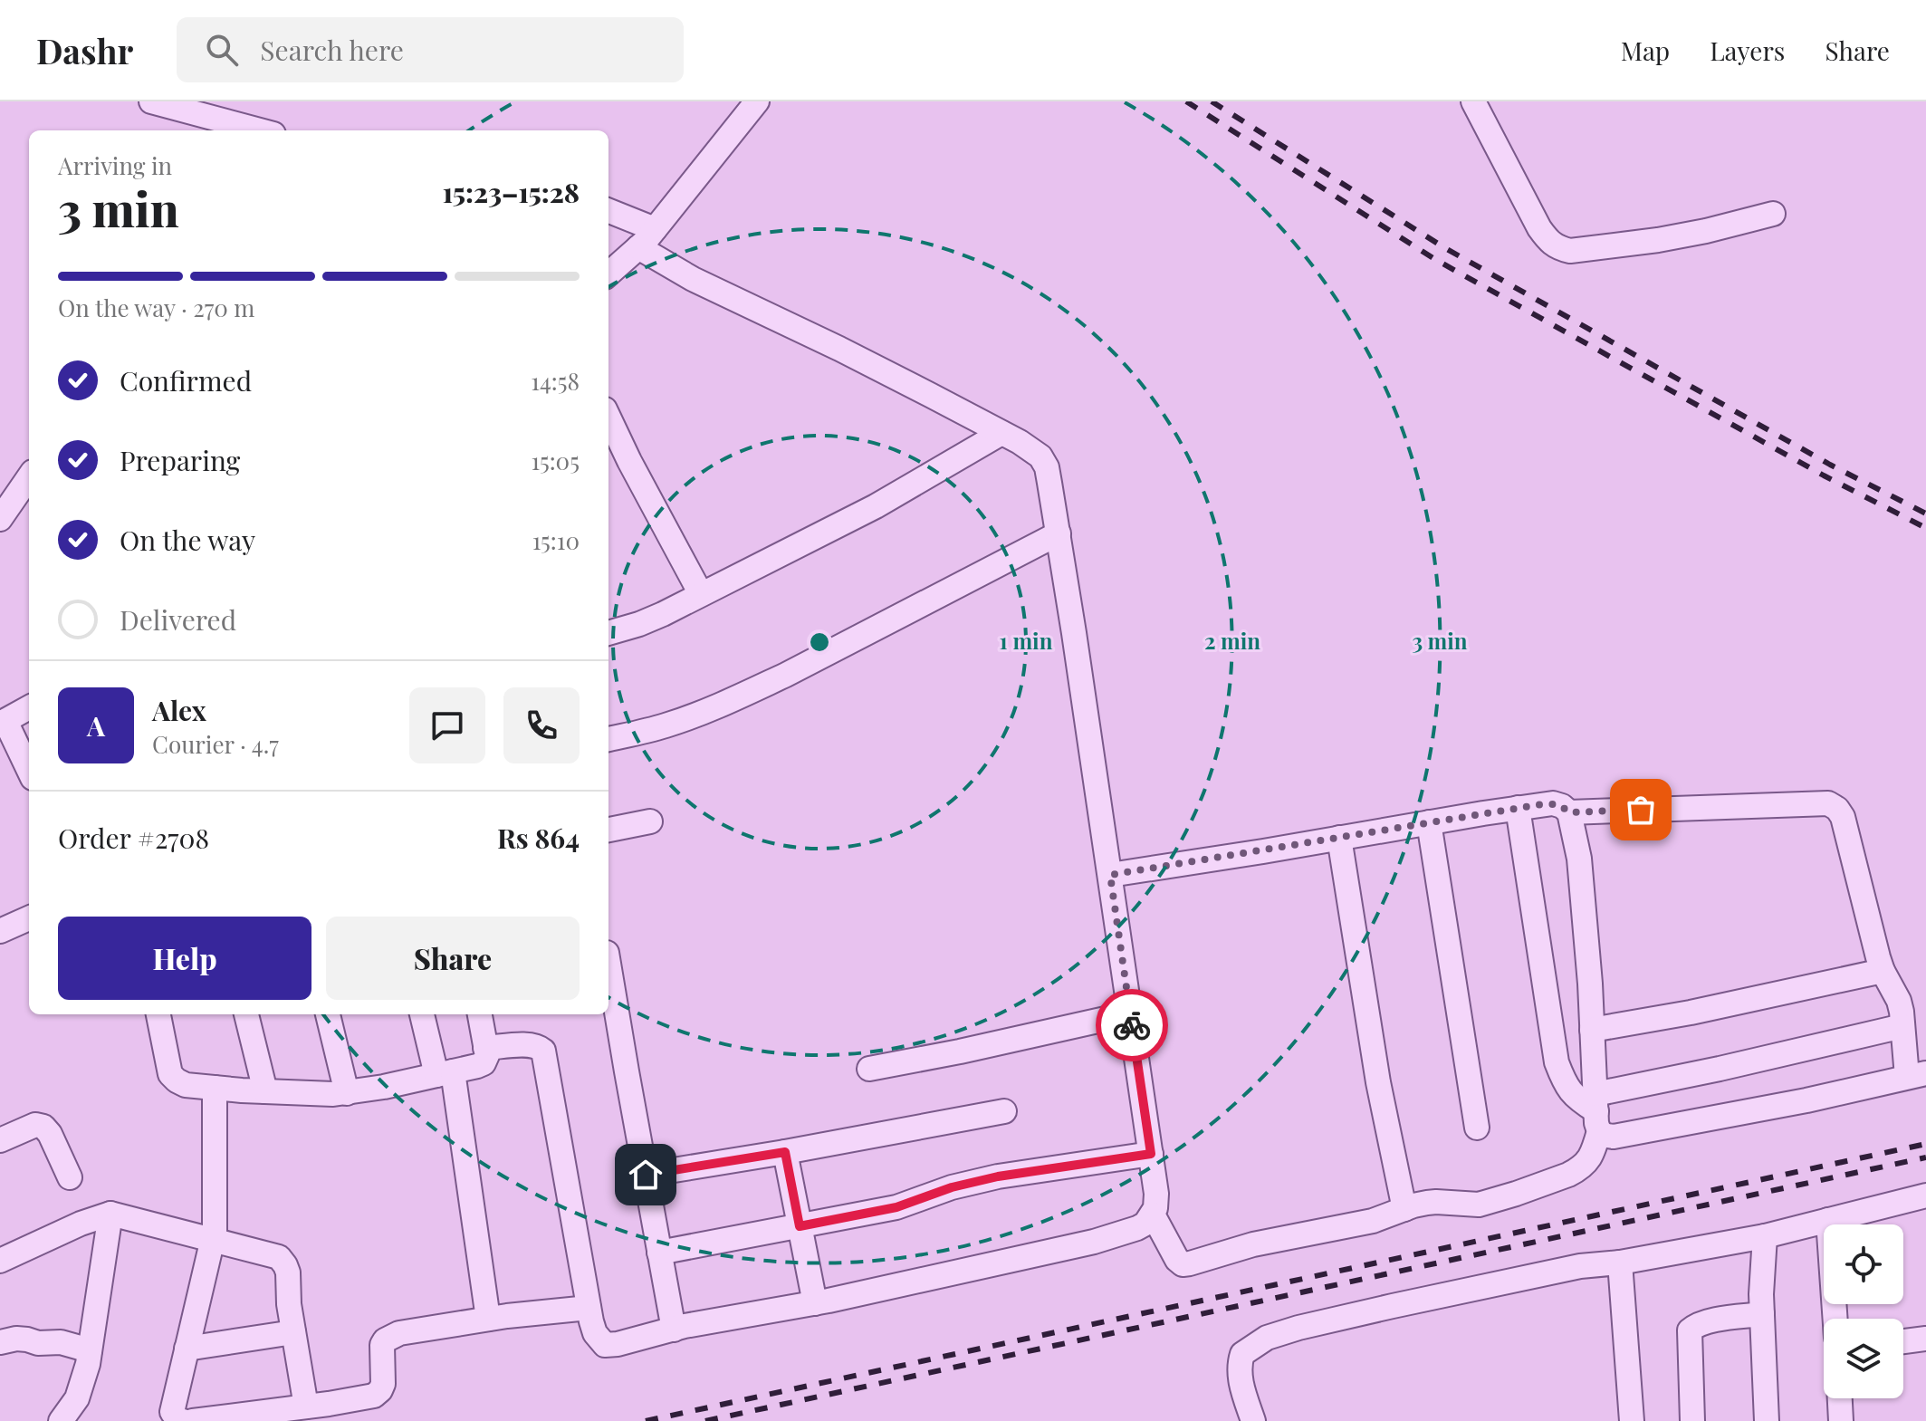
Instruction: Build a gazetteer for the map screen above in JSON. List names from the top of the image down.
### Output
{
  "page": {
    "header": "Dashr",
    "search": "Search here",
    "nav": ["Map", "Layers", "Share"],
    "heading": ["3 min", "Arriving in", "15:23–15:28"],
    "panel": [
      "Alex",
      "Courier · 4.7",
      "Order #2708",
      "Rs 864"
    ],
    "bar": "On the way · 270 m",
    "list": [
      ["Confirmed", "14:58"],
      ["Preparing", "15:05"],
      ["On the way", "15:10"],
      "Delivered"
    ],
    "round": "A",
    "buttons": ["Help", "Share"]
  },
  "rings": ["1 min", "2 min", "3 min"]
}
